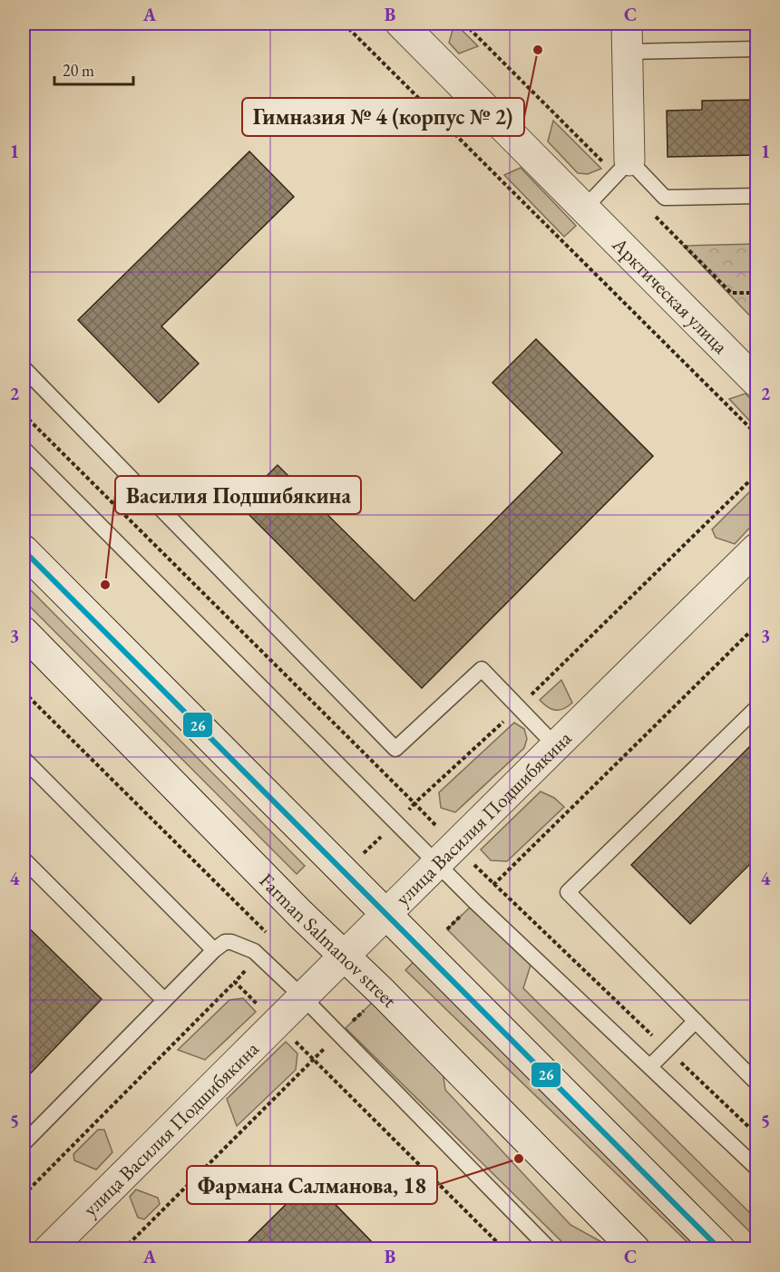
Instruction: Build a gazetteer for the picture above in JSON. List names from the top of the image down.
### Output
{
  "streets": {
    "street": ["Арктическая улица", "улица Василия Подшибякина", "Farman Salmanov street"]
  },
  "crossings": [
    ["улица Василия Подшибякина", "Farman Salmanov street"]
  ],
  "places": ["Гимназия № 4 (корпус № 2)", "Василия Подшибякина", "Фармана Салманова, 18"],
  "lines": ["transit line 26"],
  "scale_bar": "20 m",
  "grid": {
    "columns": ["A", "B", "C"],
    "rows": [
      "1",
      "2",
      "3",
      "4",
      "5"
    ]
  }
}
